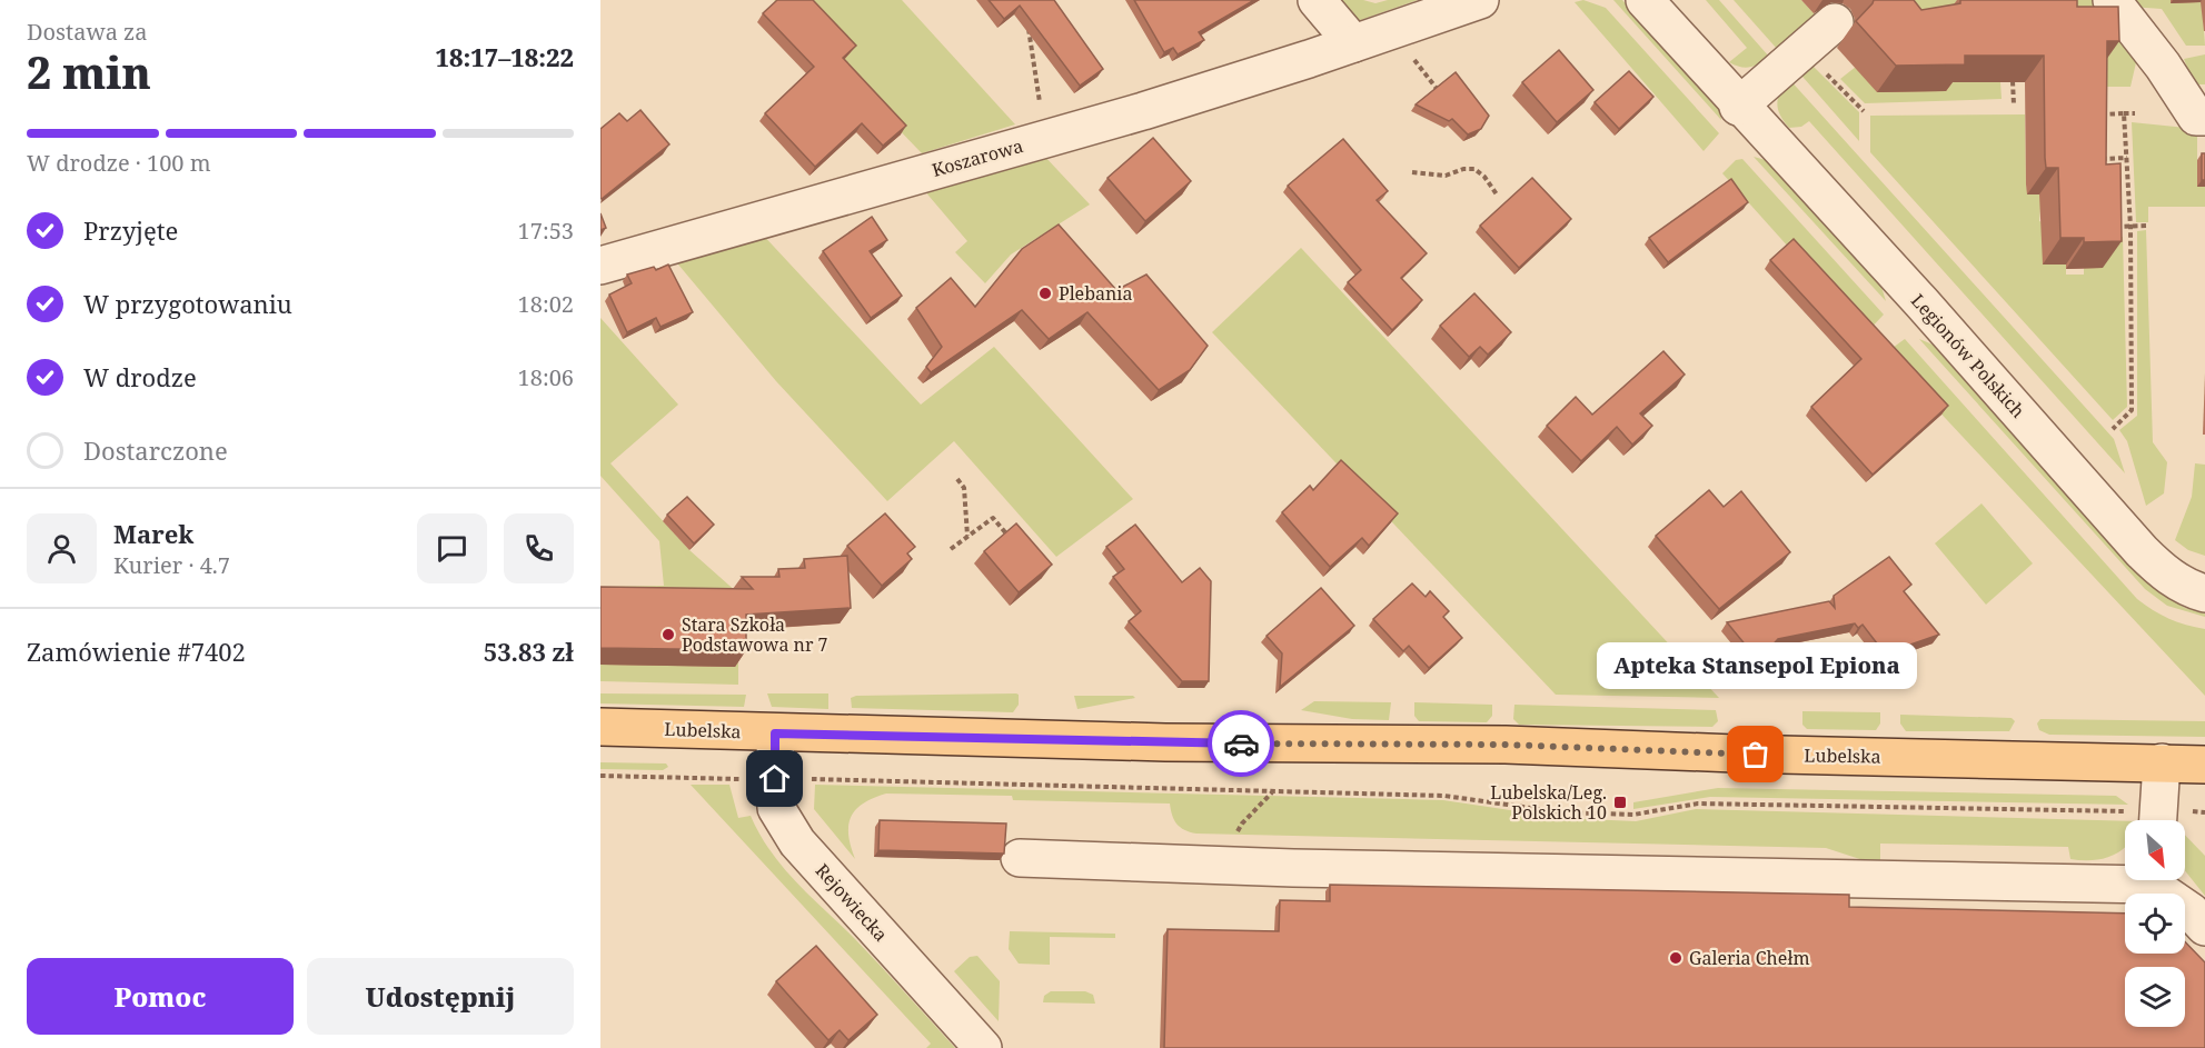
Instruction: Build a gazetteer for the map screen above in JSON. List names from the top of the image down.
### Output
{
  "streets": {
    "main road": ["Lubelska"],
    "street": ["Koszarowa", "Legionów Polskich", "Rejowiecka"]
  },
  "crossings": [
    ["Lubelska", "Rejowiecka"]
  ],
  "places": {
    "other": [
      "Plebania",
      "Stara Szkoła Podstawowa nr 7",
      "Apteka Stansepol Epiona",
      "Galeria Chełm"
    ],
    "transit": ["Lubelska/Leg. Polskich 10"]
  },
  "north": "bottom right",
  "page": {
    "heading": ["2 min", "Dostawa za", "18:17–18:22"],
    "panel": [
      "Marek",
      "Kurier · 4.7",
      "Zamówienie #7402",
      "53.83 zł"
    ],
    "bar": "W drodze · 100 m",
    "list": [
      ["Przyjęte", "17:53"],
      ["W przygotowaniu", "18:02"],
      ["W drodze", "18:06"],
      "Dostarczone"
    ],
    "bubble": "Apteka Stansepol Epiona",
    "buttons": ["Pomoc", "Udostępnij"]
  }
}
